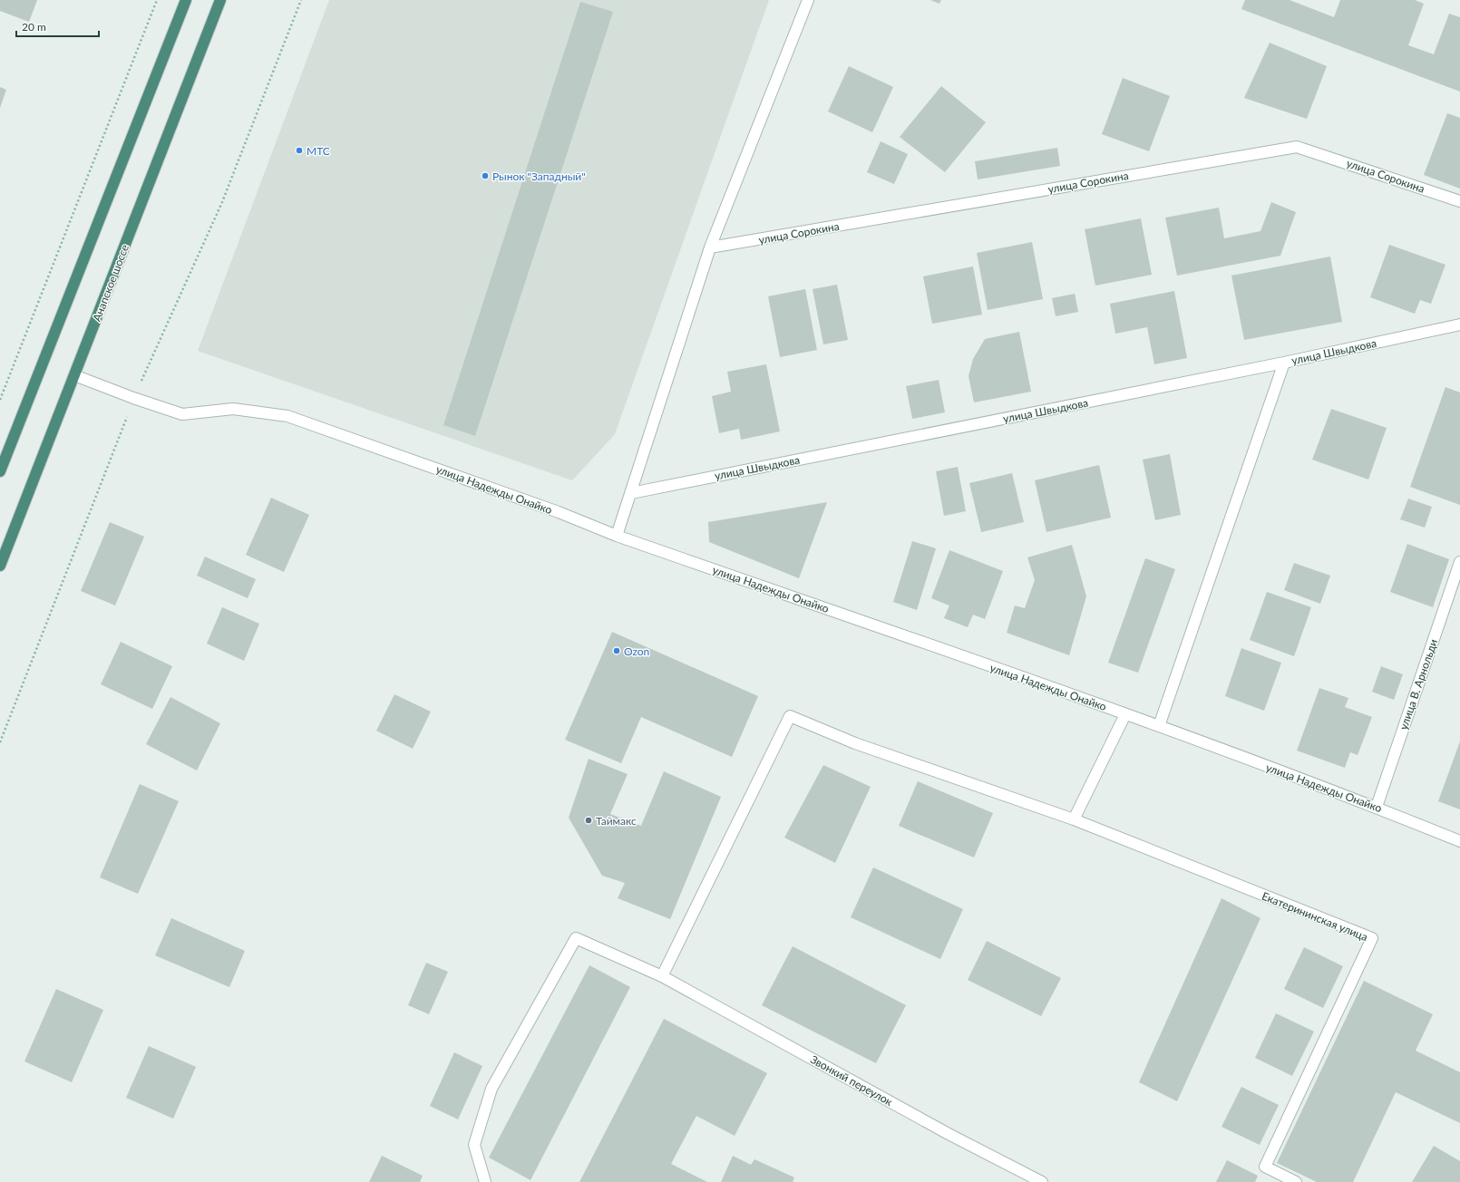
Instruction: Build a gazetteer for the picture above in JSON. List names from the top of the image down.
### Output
{
  "streets": {
    "highway": ["Анапское шоссе"],
    "street": [
      "улица Сорокина",
      "улица Швыдкова",
      "улица Надежды Онайко",
      "улица В. Арнольди",
      "Екатерининская улица",
      "Звонкий переулок"
    ]
  },
  "crossings": [
    ["Анапское шоссе", "улица Надежды Онайко"],
    ["улица Надежды Онайко", "улица В. Арнольди"]
  ],
  "places": [
    "МТС",
    "Рынок \"Западный\"",
    "Ozon",
    "Таймакс"
  ],
  "scale_bar": "20 m"
}
